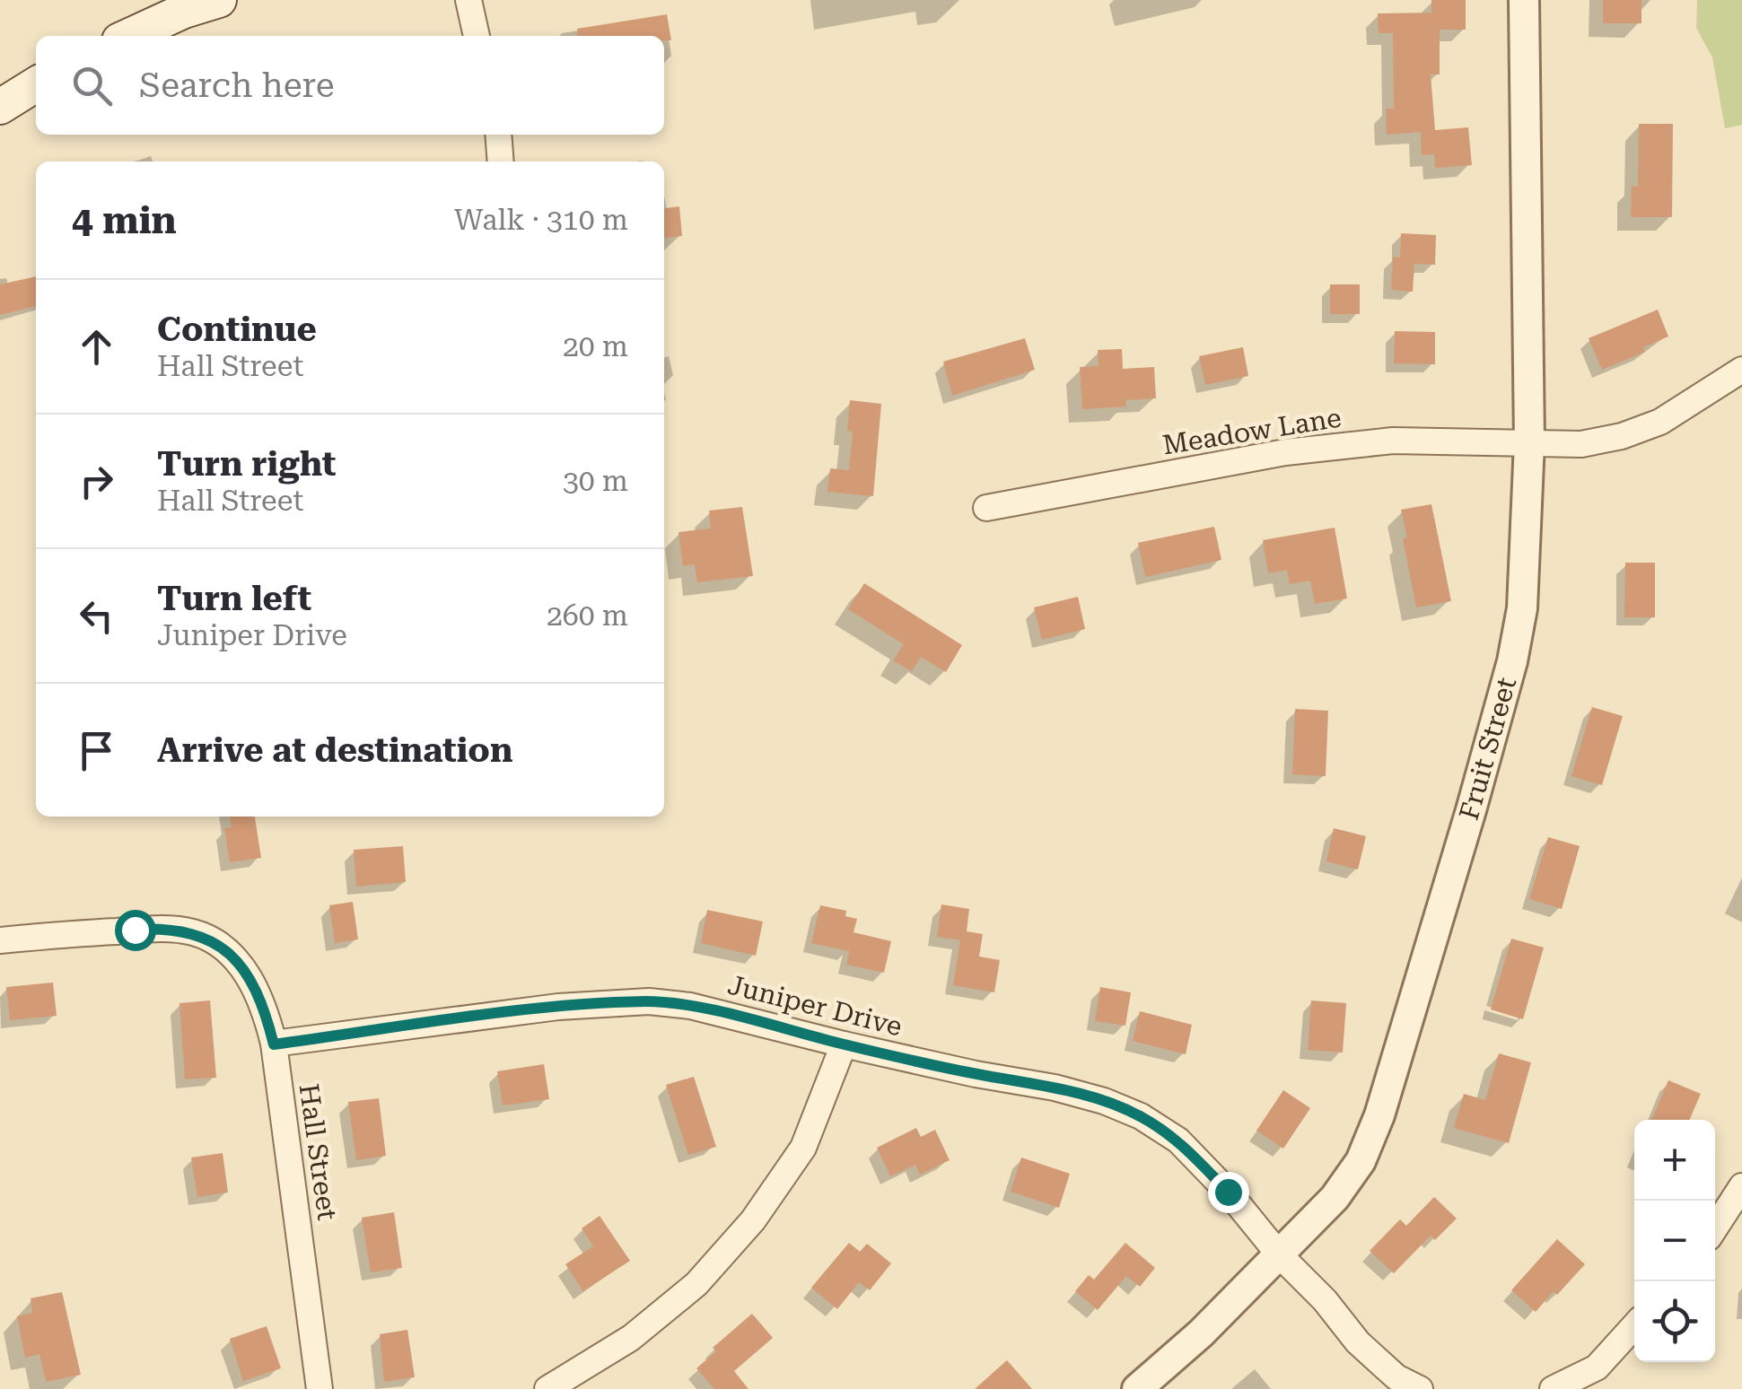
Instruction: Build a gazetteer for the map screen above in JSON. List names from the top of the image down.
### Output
{
  "streets": {
    "street": [
      "Meadow Lane",
      "Fruit Street",
      "Juniper Drive",
      "Hall Street"
    ]
  },
  "crossings": [
    ["Meadow Lane", "Fruit Street"],
    ["Fruit Street", "Juniper Drive"],
    ["Juniper Drive", "Hall Street"]
  ],
  "page": {
    "search": "Search here",
    "heading": ["4 min", "Walk · 310 m"],
    "list": [
      ["Continue", "Hall Street", "20 m"],
      ["Turn right", "Hall Street", "30 m"],
      ["Turn left", "Juniper Drive", "260 m"],
      "Arrive at destination"
    ],
    "map_buttons": ["+", "−"]
  }
}
